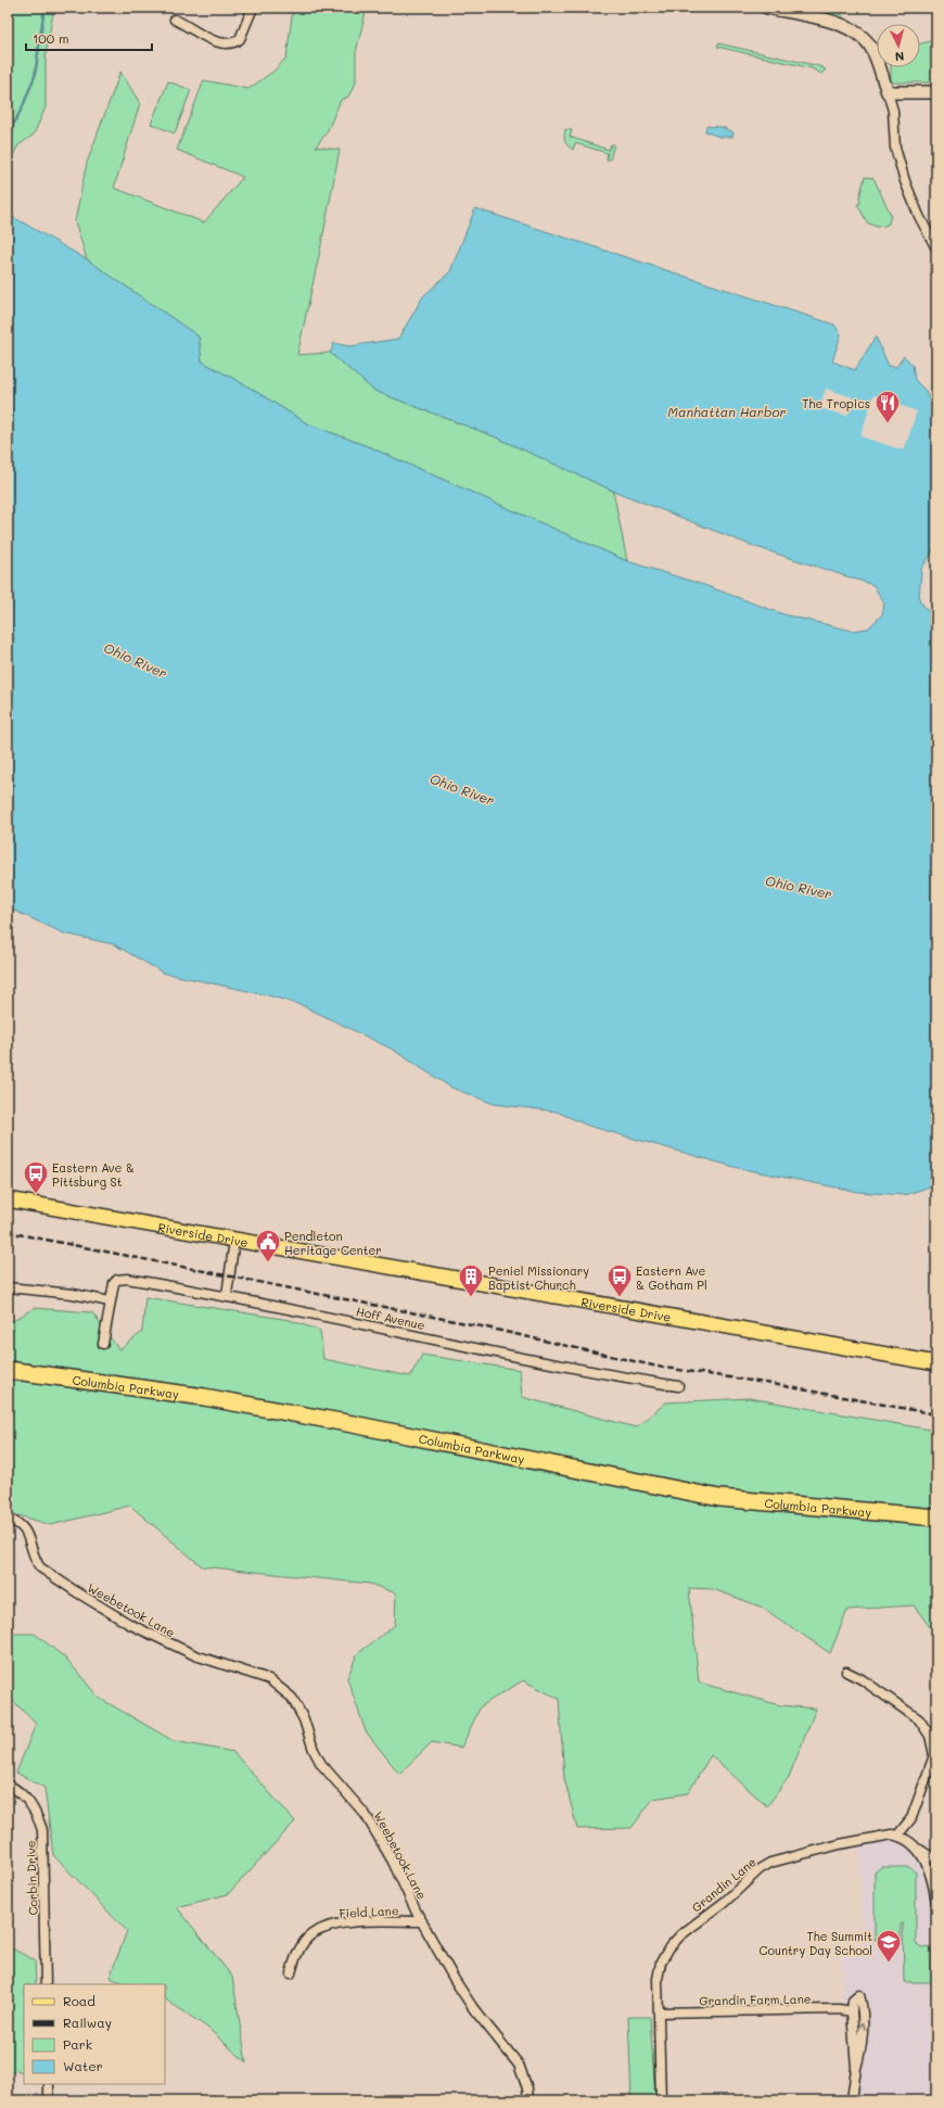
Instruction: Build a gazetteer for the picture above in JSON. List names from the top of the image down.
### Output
{
  "streets": {
    "highway": ["Columbia Parkway"],
    "main road": ["Riverside Drive"],
    "street": [
      "Hoff Avenue",
      "Weebetook Lane",
      "Corbin Drive",
      "Grandin Lane",
      "Field Lane",
      "Grandin Farm Lane"
    ]
  },
  "crossings": [
    ["Weebetook Lane", "Field Lane"],
    ["Grandin Lane", "Grandin Farm Lane"]
  ],
  "water": ["Manhattan Harbor", "Ohio River"],
  "places": {
    "restaurant": ["The Tropics"],
    "bus stop": ["Eastern Ave & Pittsburg St", "Eastern Ave & Gotham Pl"],
    "public building": ["Pendleton Heritage Center"],
    "building": ["Peniel Missionary Baptist Church"],
    "school or university": ["The Summit Country Day School"]
  },
  "legend": [
    "Road",
    "Railway",
    "Park",
    "Water"
  ],
  "scale_bar": "100 m",
  "north": "bottom"
}
